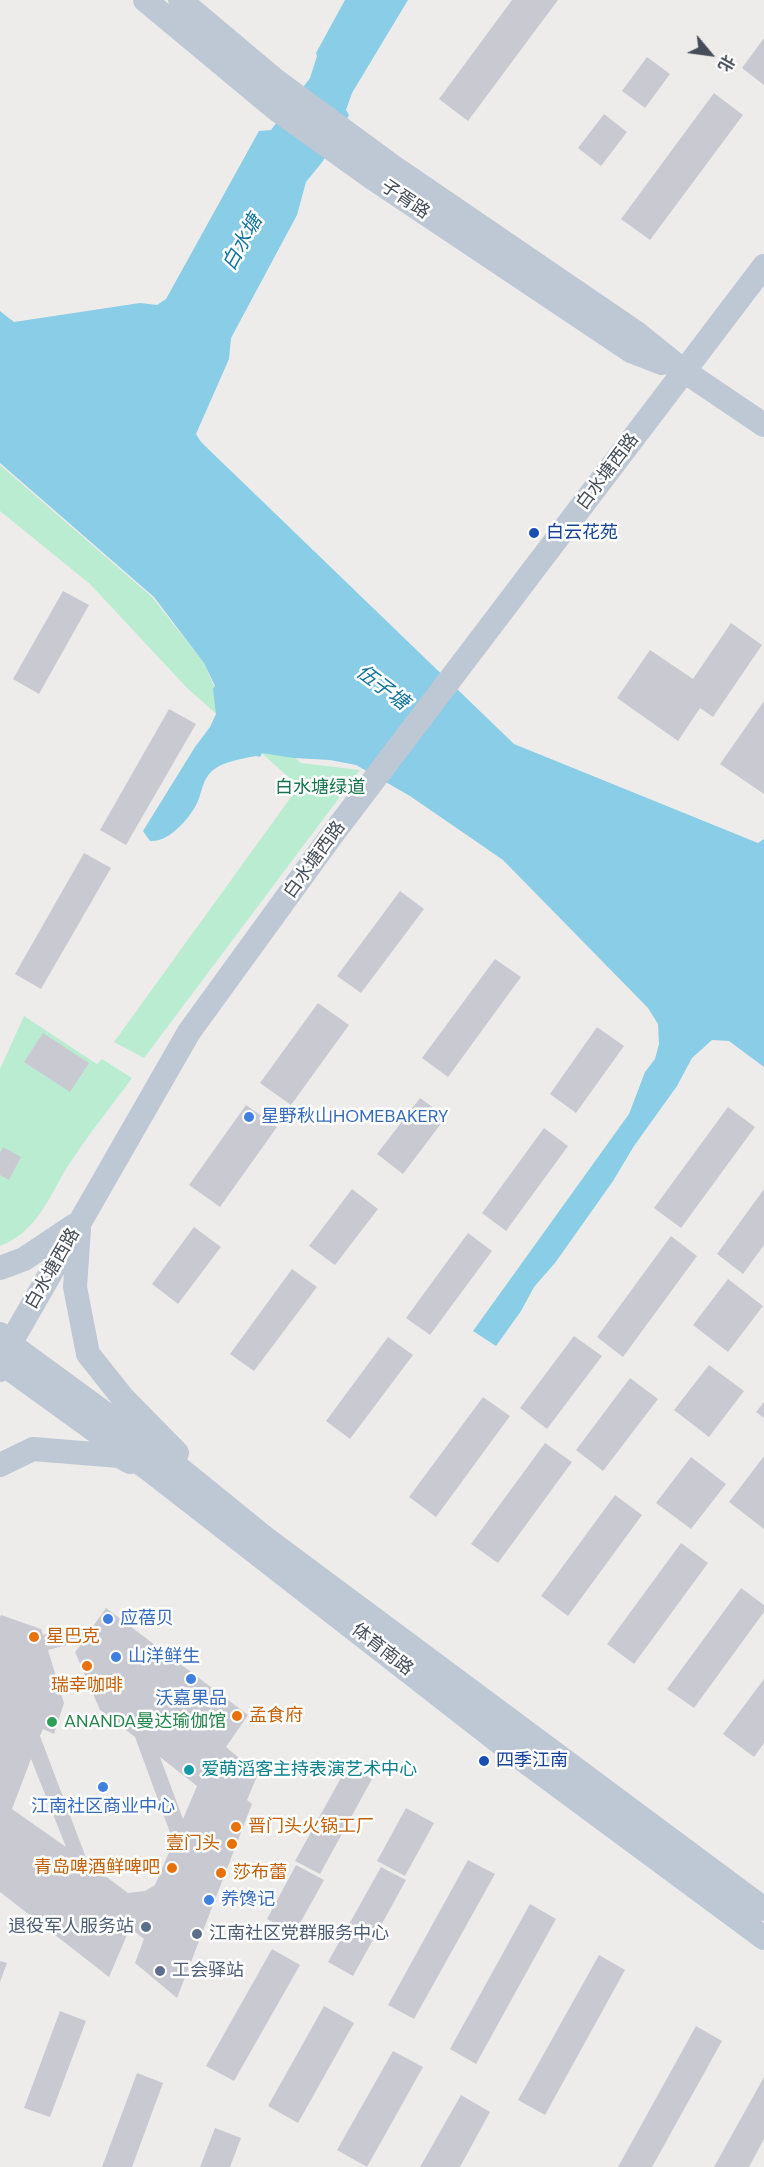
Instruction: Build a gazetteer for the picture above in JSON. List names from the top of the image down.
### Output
{
  "streets": {
    "street": ["子胥路", "白水塘西路", "体育南路"]
  },
  "crossings": [
    ["子胥路", "白水塘西路"],
    ["白水塘西路", "体育南路"]
  ],
  "water": ["白水塘", "伍子塘"],
  "parks": ["白水塘绿道"],
  "places": [
    "白云花苑",
    "星野秋山HOMEBAKERY",
    "应蓓贝",
    "星巴克",
    "山洋鲜生",
    "瑞幸咖啡",
    "沃嘉果品",
    "孟食府",
    "ANANDA曼达瑜伽馆",
    "四季江南",
    "爱萌滔客主持表演艺术中心",
    "江南社区商业中心",
    "晋门头火锅工厂",
    "壹门头",
    "青岛啤酒鲜啤吧",
    "莎布蕾",
    "养馋记",
    "退役军人服务站",
    "江南社区党群服务中心",
    "工会驿站"
  ],
  "north": "bottom right"
}
